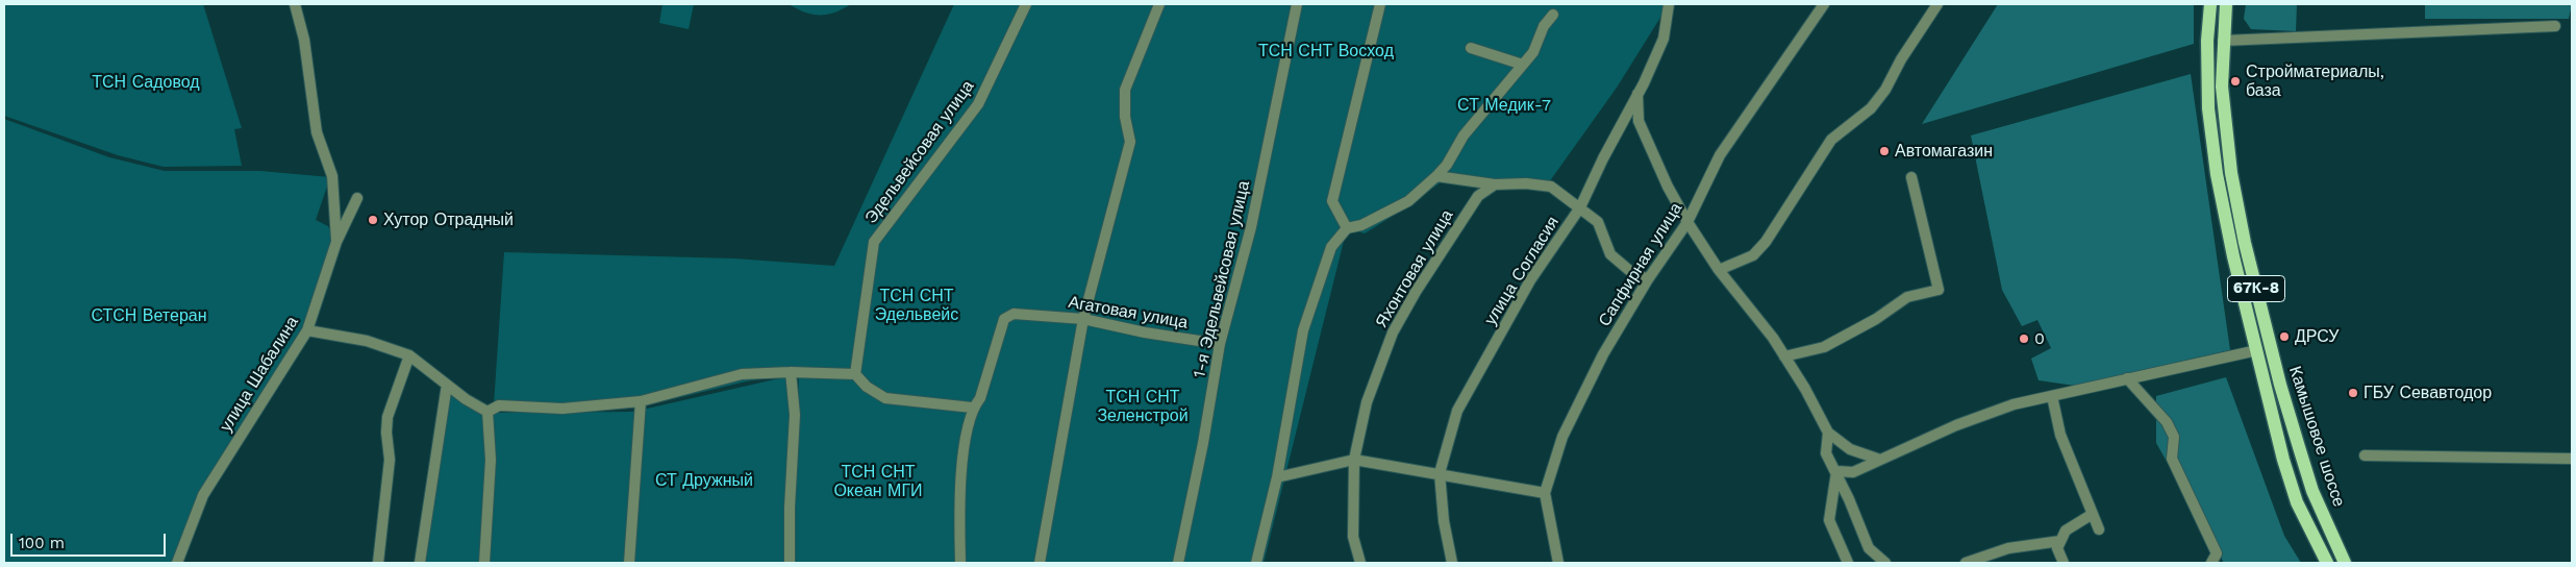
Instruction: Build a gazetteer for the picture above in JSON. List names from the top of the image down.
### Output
{
  "streets": {
    "main road": ["67К-8", "Камышовое шоссе"],
    "street": [
      "Эдельвейсовая улица",
      "Сапфирная улица",
      "Яхонтовая улица",
      "улица Согласия",
      "1-я Эдельвейсовая улица",
      "Агатовая улица",
      "улица Шабалина"
    ]
  },
  "crossings": [
    ["1-я Эдельвейсовая улица", "Агатовая улица"]
  ],
  "parks": [
    "ТСН СНТ Восход",
    "ТСН Садовод",
    "СТ Медик-7",
    "ТСН СНТ Эдельвейс",
    "СТСН Ветеран",
    "ТСН СНТ Зеленстрой",
    "ТСН СНТ Океан МГИ",
    "СТ Дружный"
  ],
  "places": [
    "Стройматериалы, база",
    "Автомагазин",
    "Хутор Отрадный",
    "ДРСУ",
    "0",
    "ГБУ Севавтодор"
  ],
  "scale_bar": "100 m"
}
